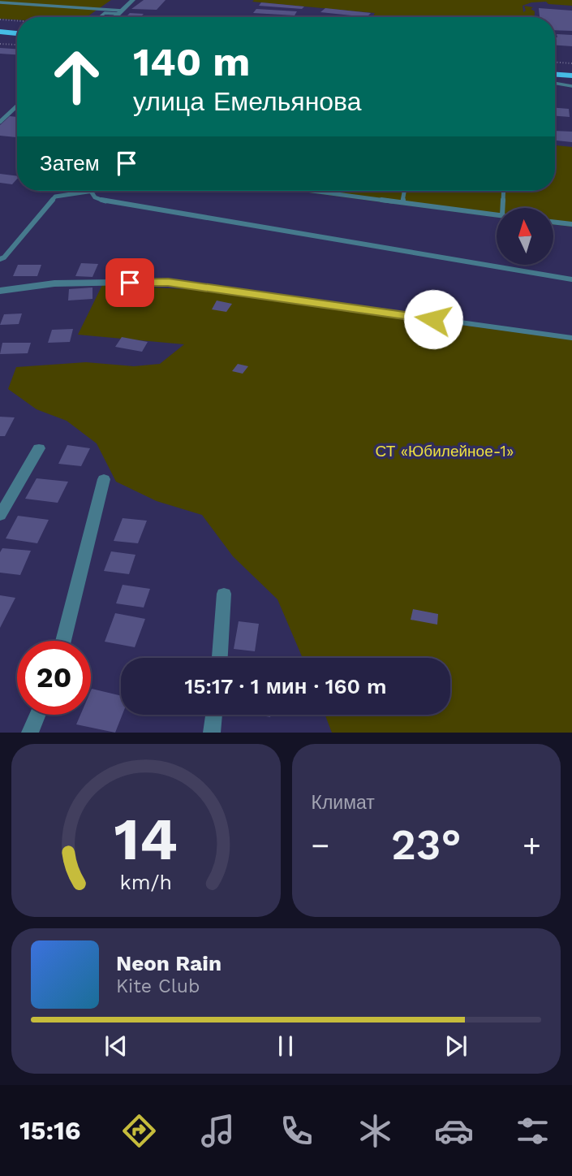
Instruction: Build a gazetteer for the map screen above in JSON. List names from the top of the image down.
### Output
{
  "parks": ["СТ «Юбилейное-1»"],
  "north": "top",
  "page": {
    "turn": ["140 m", "улица Емельянова"],
    "then": "Затем",
    "limit": "20",
    "trip": "15:17 · 1 мин · 160 m",
    "tile": "Климат",
    "heat": ["−", "23°", "+"],
    "song": ["Neon Rain", "Kite Club"],
    "tabs": "15:16",
    "gauge": ["14", "km/h"]
  }
}
